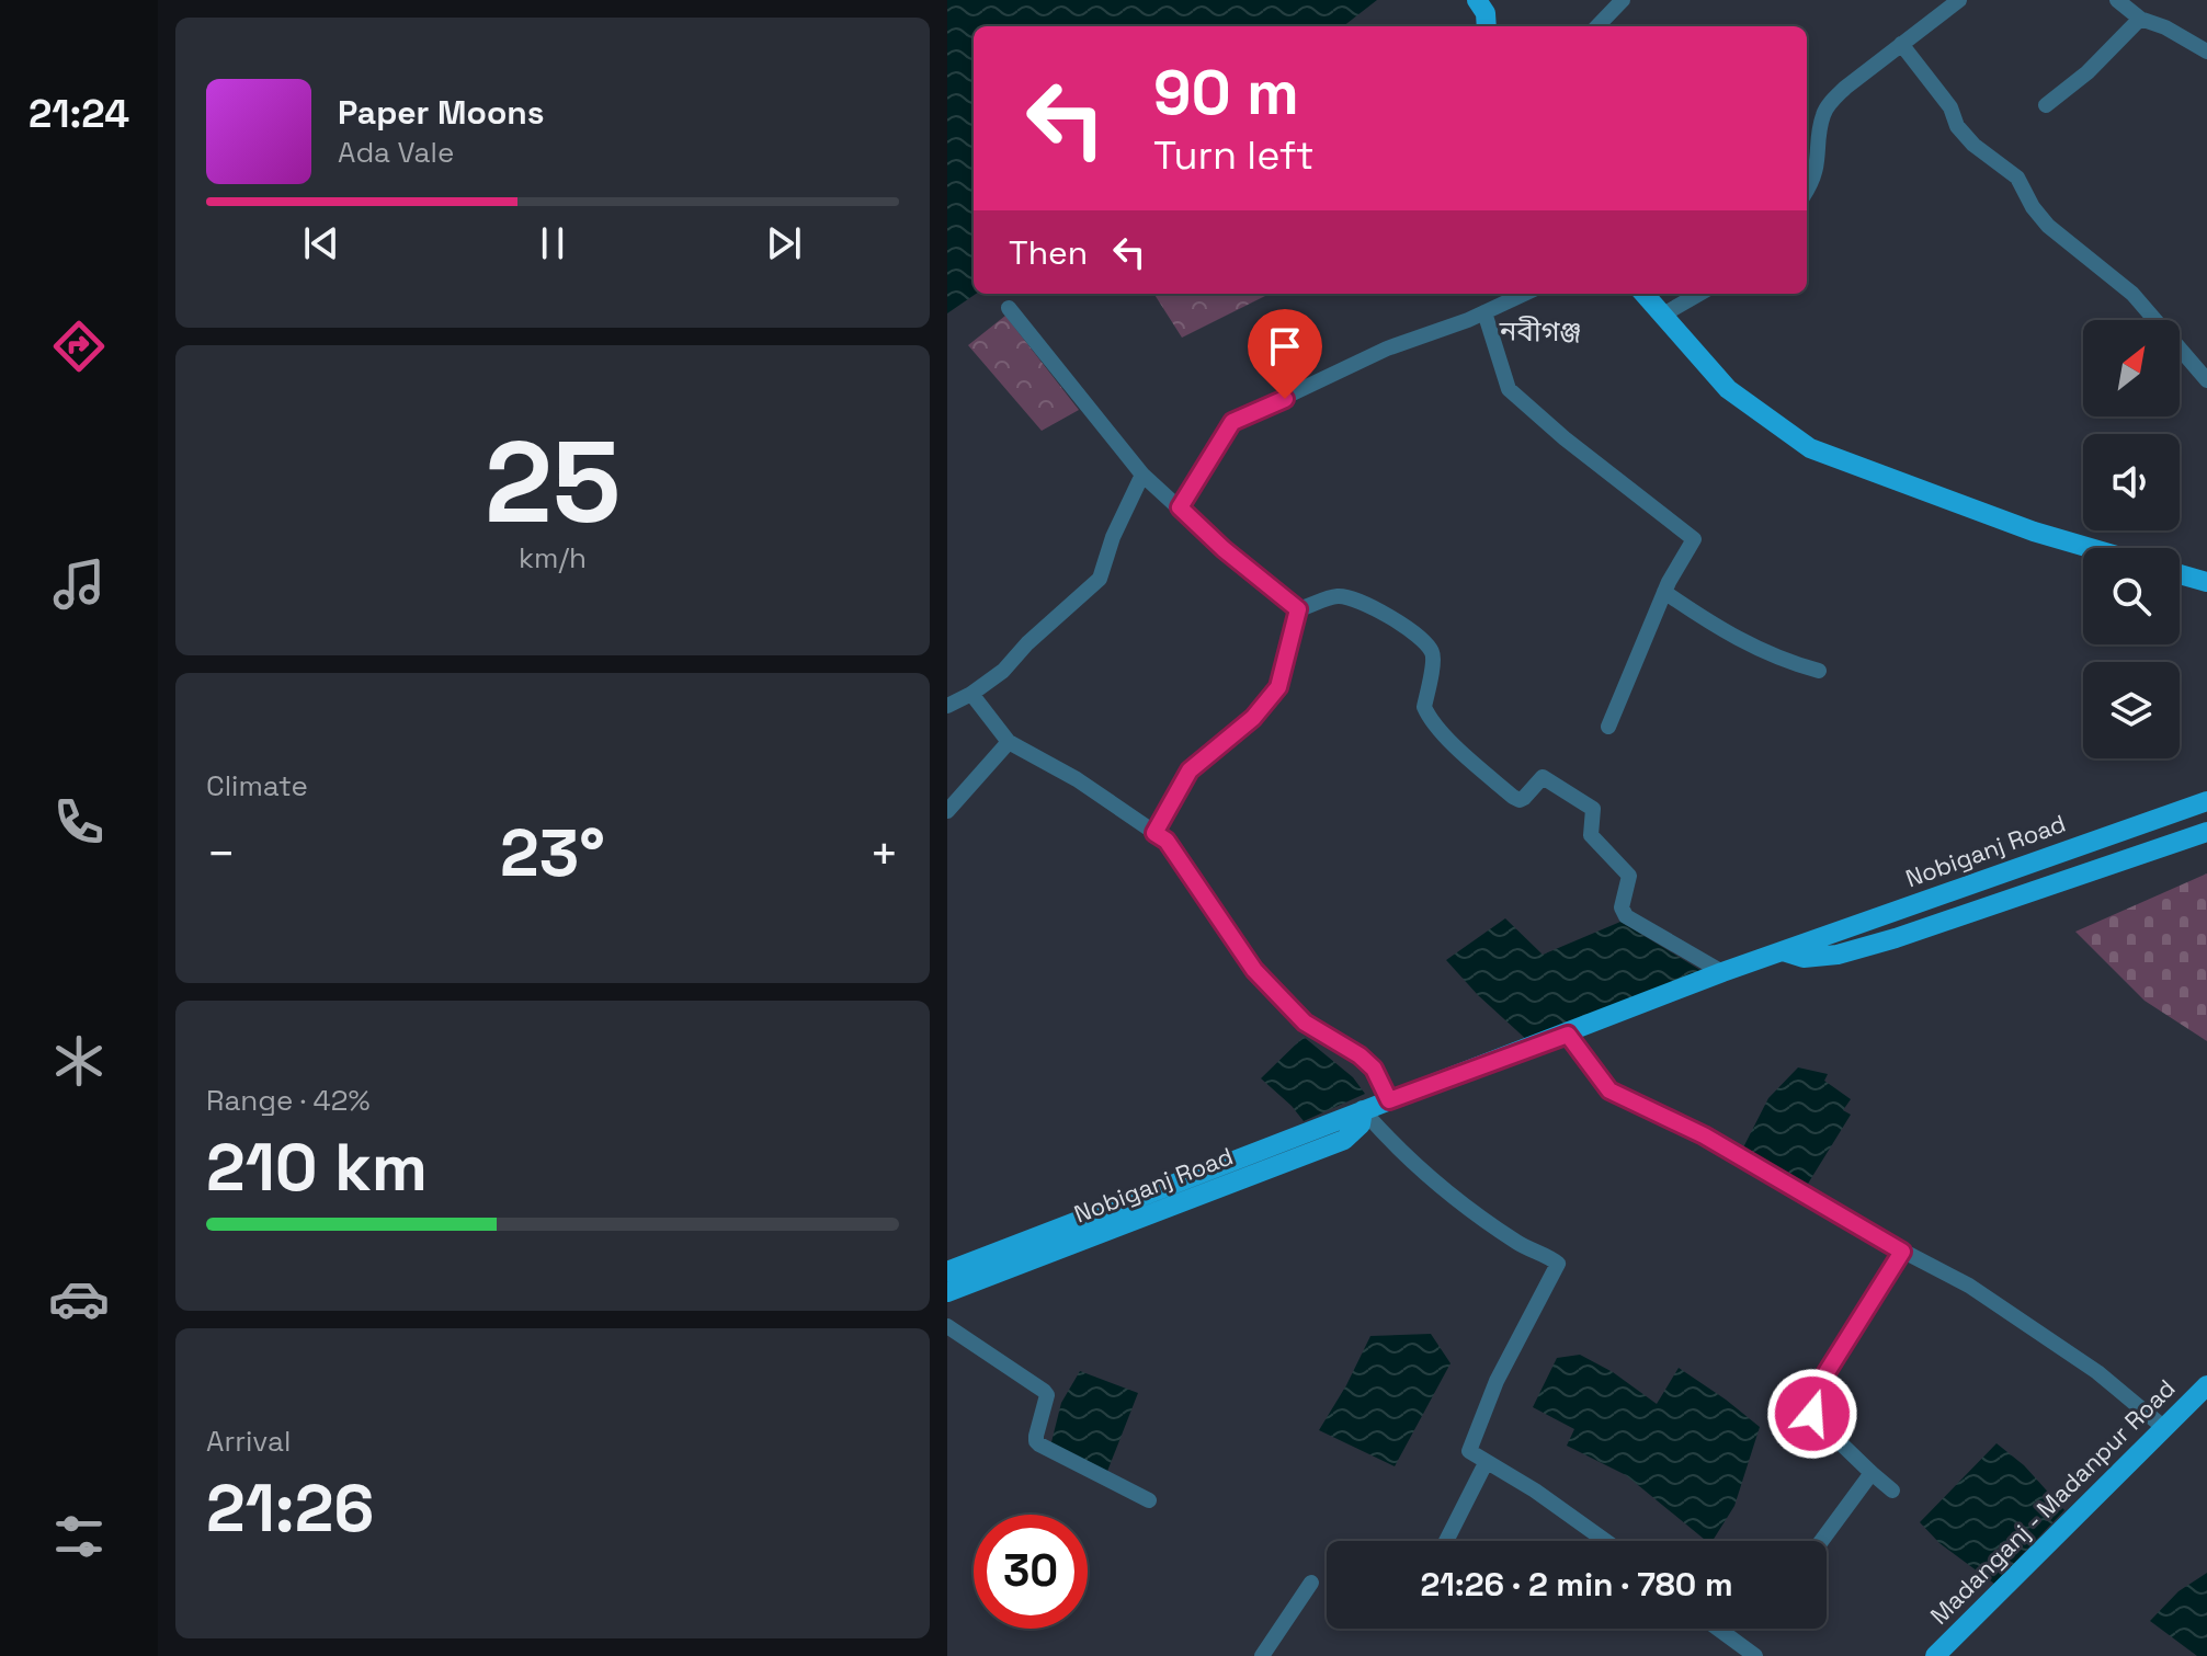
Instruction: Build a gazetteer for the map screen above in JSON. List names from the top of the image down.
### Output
{
  "streets": {
    "main road": ["Nobiganj Road", "Madanganj - Madanpur Road"]
  },
  "districts": ["নবীগঞ্জ"],
  "north": "top right",
  "page": {
    "tabs": "21:24",
    "turn": ["90 m", "Turn left"],
    "song": ["Paper Moons", "Ada Vale"],
    "then": "Then",
    "tile": [
      ["25", "km/h"],
      "Climate",
      ["Range · 42%", "210 km"],
      ["Arrival", "21:26"]
    ],
    "heat": ["−", "23°", "+"],
    "limit": "30",
    "trip": "21:26 · 2 min · 780 m"
  }
}
